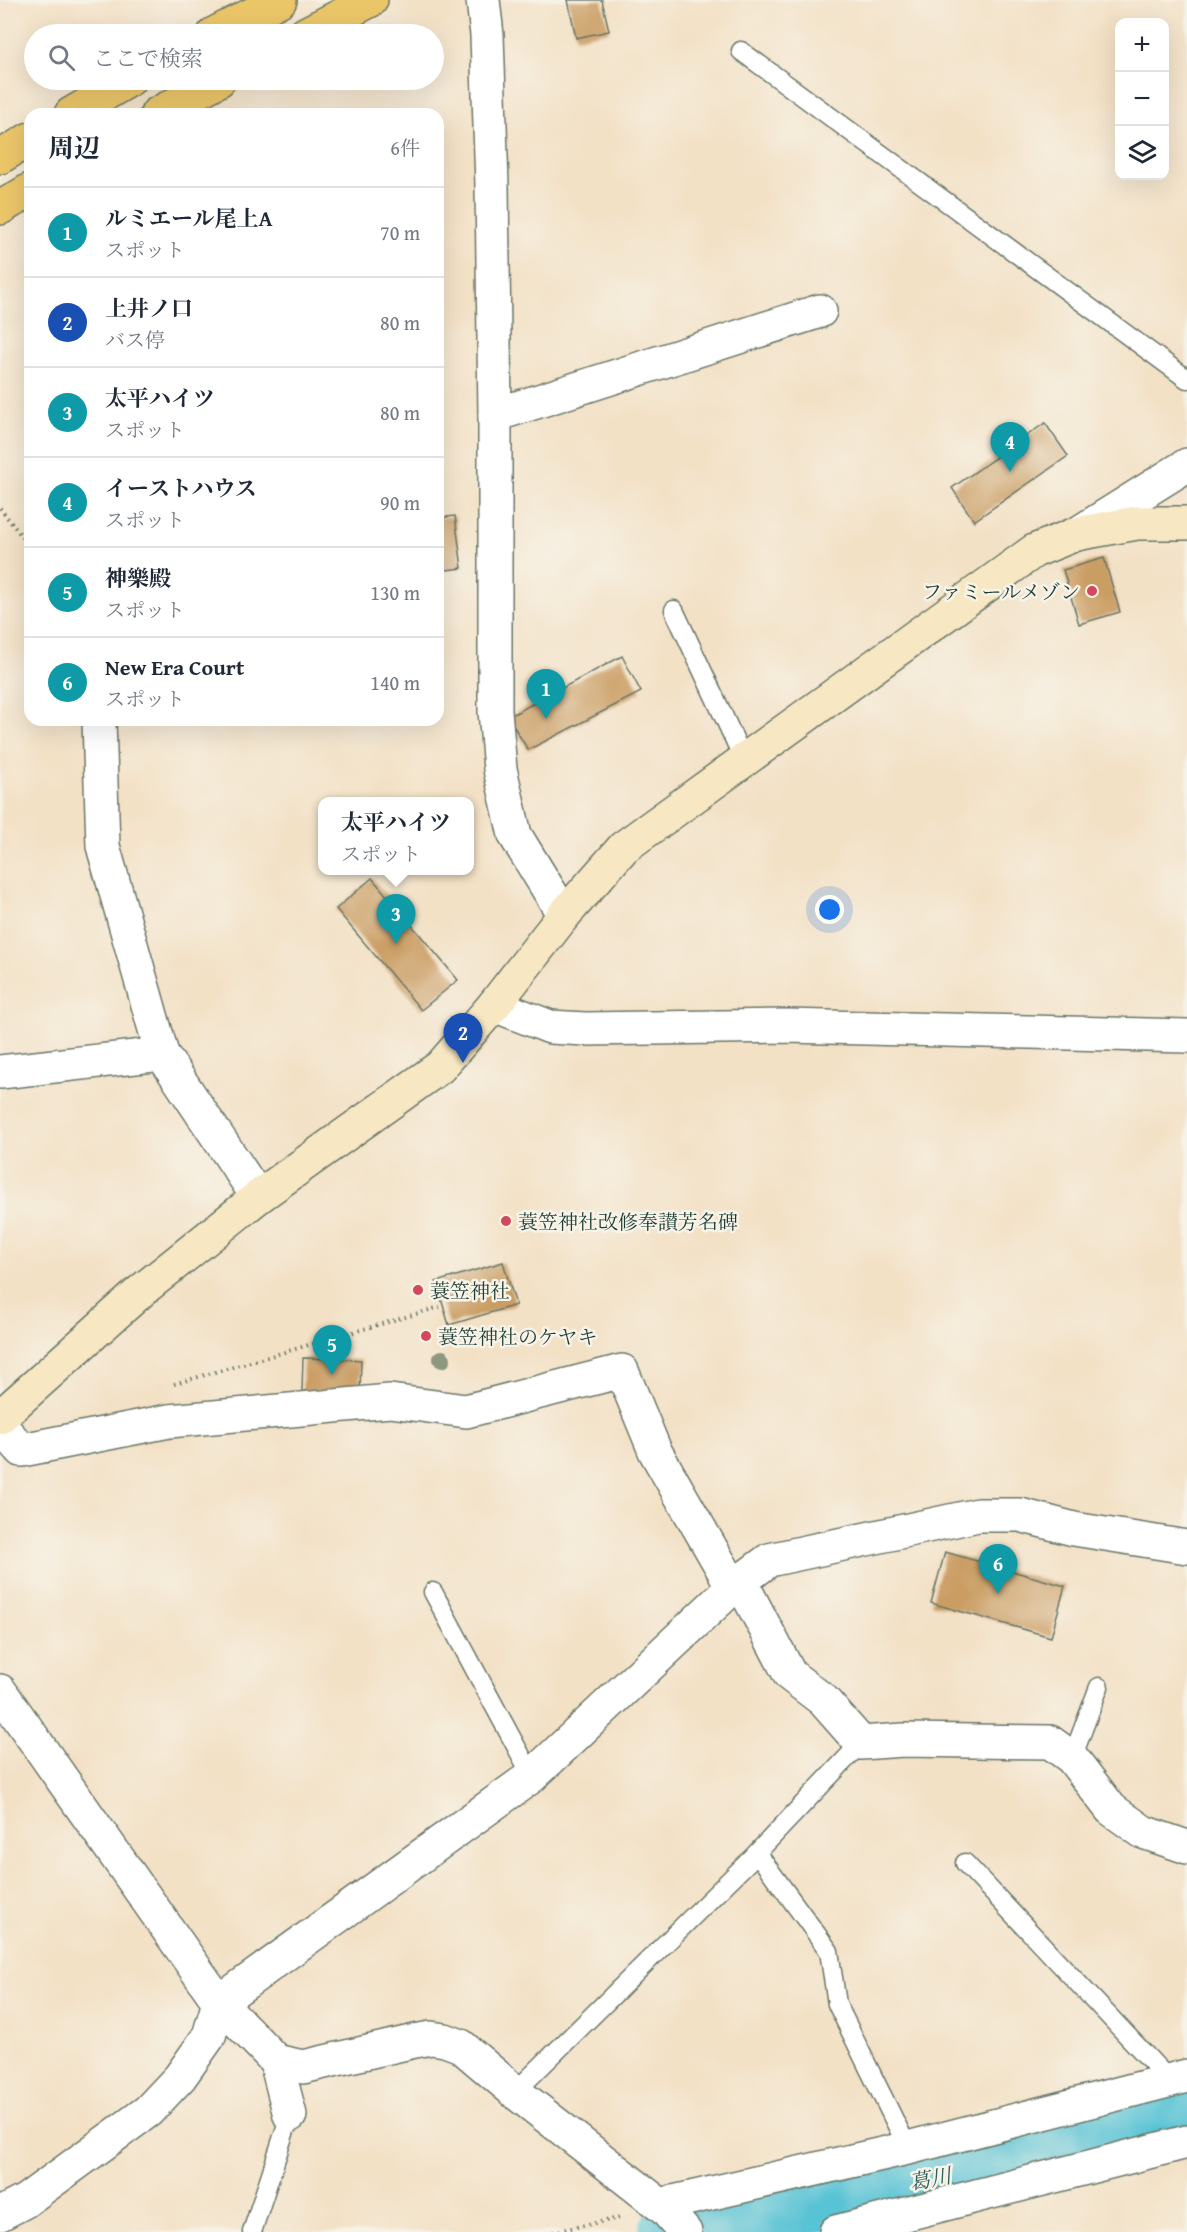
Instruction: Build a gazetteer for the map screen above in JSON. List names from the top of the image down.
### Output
{
  "water": ["葛川"],
  "places": [
    "ファミールメゾン",
    "蓑笠神社改修奉讃芳名碑",
    "蓑笠神社",
    "蓑笠神社のケヤキ"
  ],
  "page": {
    "map_buttons": ["+", "−"],
    "search": "ここで検索",
    "heading": ["周辺", "6件"],
    "list": [
      {
        "mark": "1",
        "name": "ルミエール尾上A",
        "note": "スポット",
        "value": "70 m"
      },
      {
        "mark": "2",
        "name": "上井ノ口",
        "note": "バス停",
        "value": "80 m"
      },
      {
        "mark": "3",
        "name": "太平ハイツ",
        "note": "スポット",
        "value": "80 m"
      },
      {
        "mark": "4",
        "name": "イーストハウス",
        "note": "スポット",
        "value": "90 m"
      },
      {
        "mark": "5",
        "name": "神樂殿",
        "note": "スポット",
        "value": "130 m"
      },
      {
        "mark": "6",
        "name": "New Era Court",
        "note": "スポット",
        "value": "140 m"
      }
    ],
    "pins": [
      "4",
      "1",
      "3",
      "2",
      "5",
      "6"
    ],
    "popup": ["太平ハイツ", "スポット"]
  }
}
